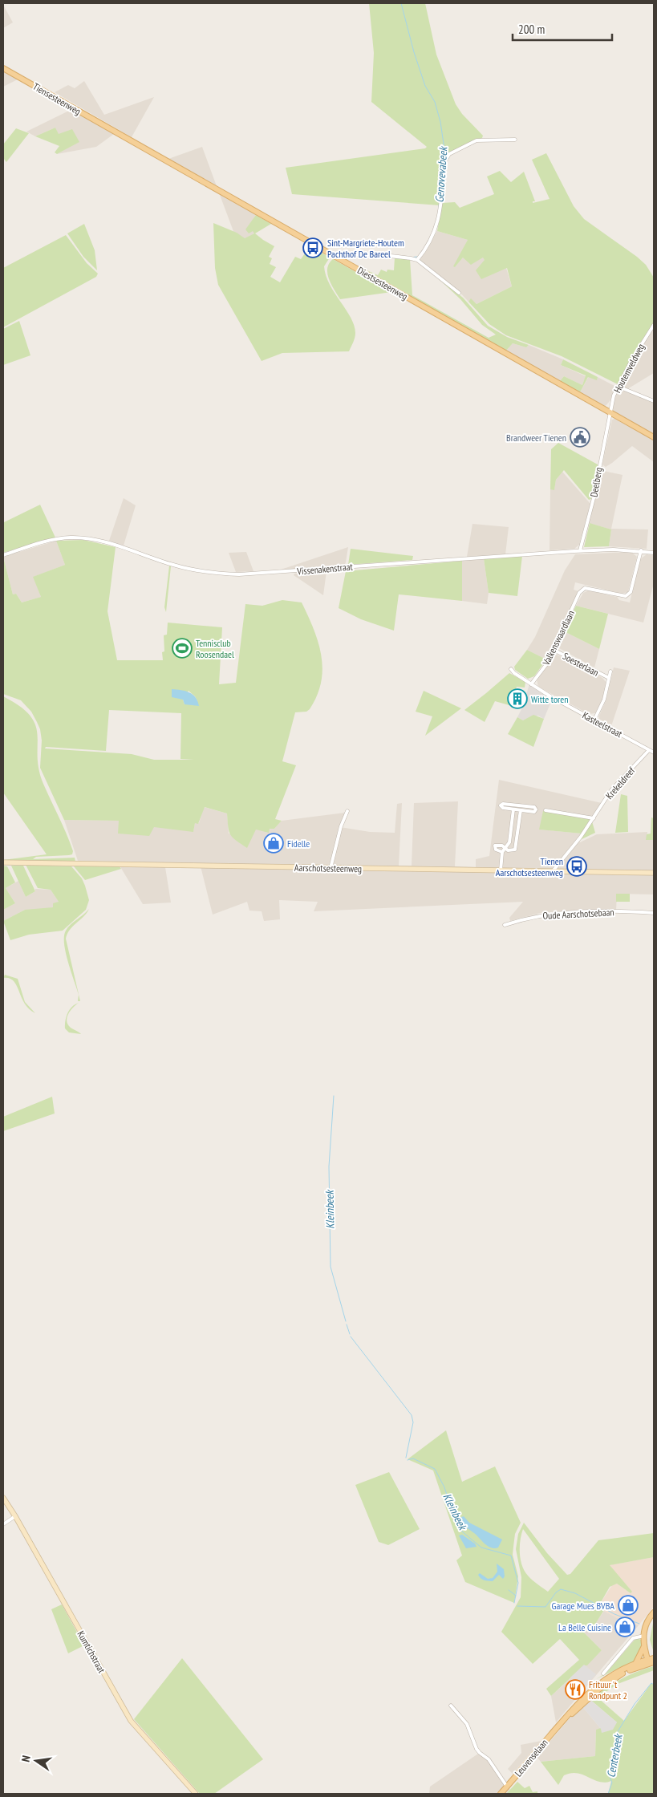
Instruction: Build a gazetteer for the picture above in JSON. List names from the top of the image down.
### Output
{
  "streets": {
    "main road": [
      "Tiensesteenweg",
      "Diestsesteenweg",
      "Aarschotsesteenweg",
      "Kumtichstraat",
      "Leuvenselaan"
    ],
    "street": [
      "Houtemveldweg",
      "Deelberg",
      "Vissenakenstraat",
      "Valkenswaardlaan",
      "Soesterlaan",
      "Kasteelstraat",
      "Krekeldreef",
      "Oude Aarschotsebaan"
    ]
  },
  "crossings": [
    ["Tiensesteenweg", "Diestsesteenweg"],
    ["Diestsesteenweg", "Houtemveldweg"],
    ["Diestsesteenweg", "Deelberg"],
    ["Houtemveldweg", "Deelberg"],
    ["Deelberg", "Vissenakenstraat"],
    ["Valkenswaardlaan", "Soesterlaan"],
    ["Valkenswaardlaan", "Kasteelstraat"],
    ["Soesterlaan", "Kasteelstraat"],
    ["Kasteelstraat", "Krekeldreef"],
    ["Krekeldreef", "Aarschotsesteenweg"]
  ],
  "water": ["Genovevabeek", "Kleinbeek", "Centerbeek"],
  "places": {
    "bus stop": ["Sint-Margriete-Houtem Pachthof De Bareel", "Tienen Aarschotsesteenweg"],
    "public building": ["Brandweer Tienen"],
    "sports": ["Tennisclub Roosendael"],
    "building": ["Witte toren"],
    "shop": ["Fidelle", "Garage Mues BVBA", "La Belle Cuisine"],
    "restaurant": ["Frituur 't Rondpunt 2"]
  },
  "scale_bar": "200 m",
  "north": "left"
}
